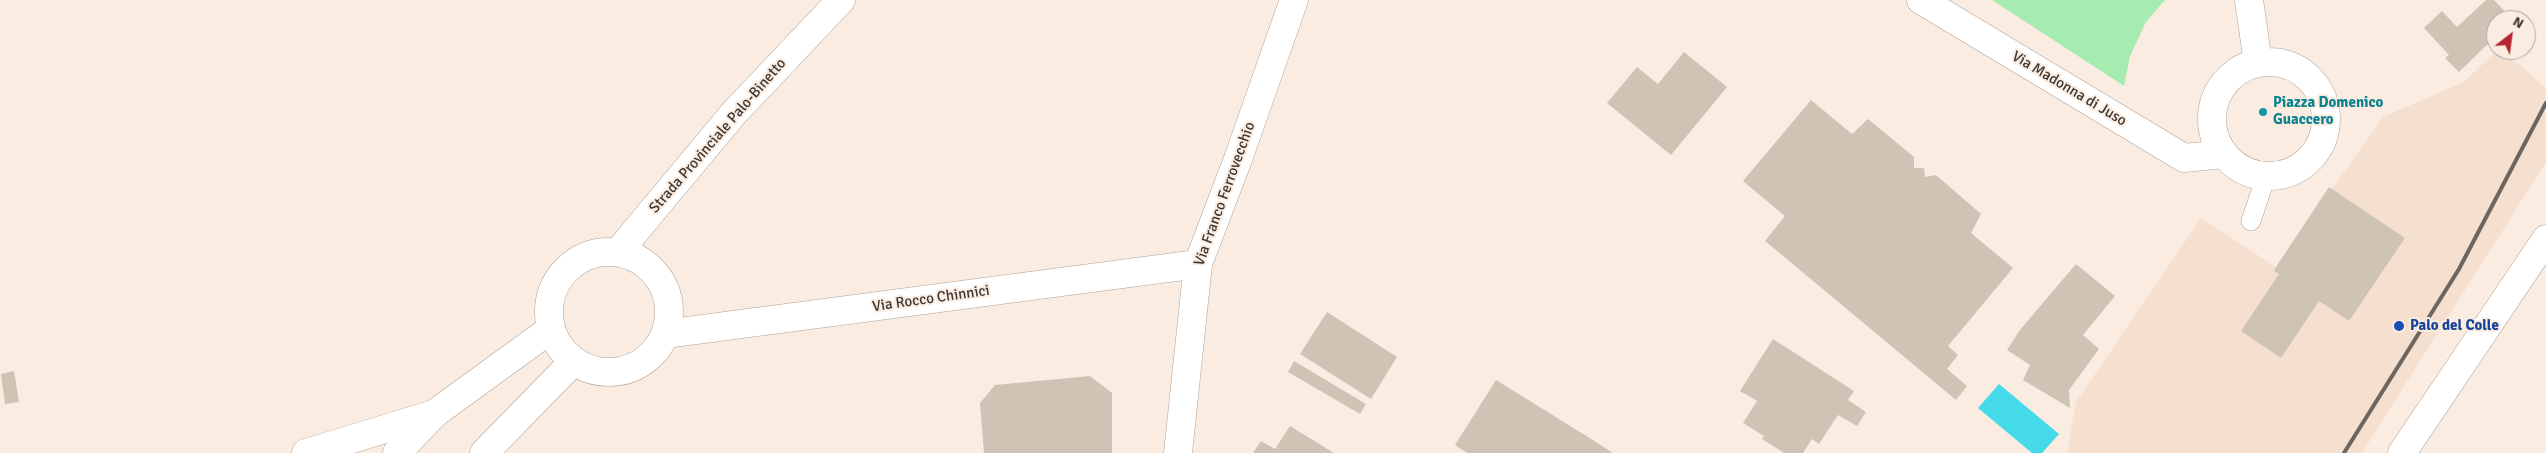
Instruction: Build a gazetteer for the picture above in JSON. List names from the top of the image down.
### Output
{
  "streets": {
    "street": [
      "Via Madonna di Juso",
      "Strada Provinciale Palo-Binetto",
      "Via Franco Ferrovecchio",
      "Via Rocco Chinnici"
    ]
  },
  "crossings": [
    ["Strada Provinciale Palo-Binetto", "Via Rocco Chinnici"],
    ["Via Franco Ferrovecchio", "Via Rocco Chinnici"]
  ],
  "places": ["Piazza Domenico Guaccero", "Palo del Colle"],
  "north": "top right"
}
